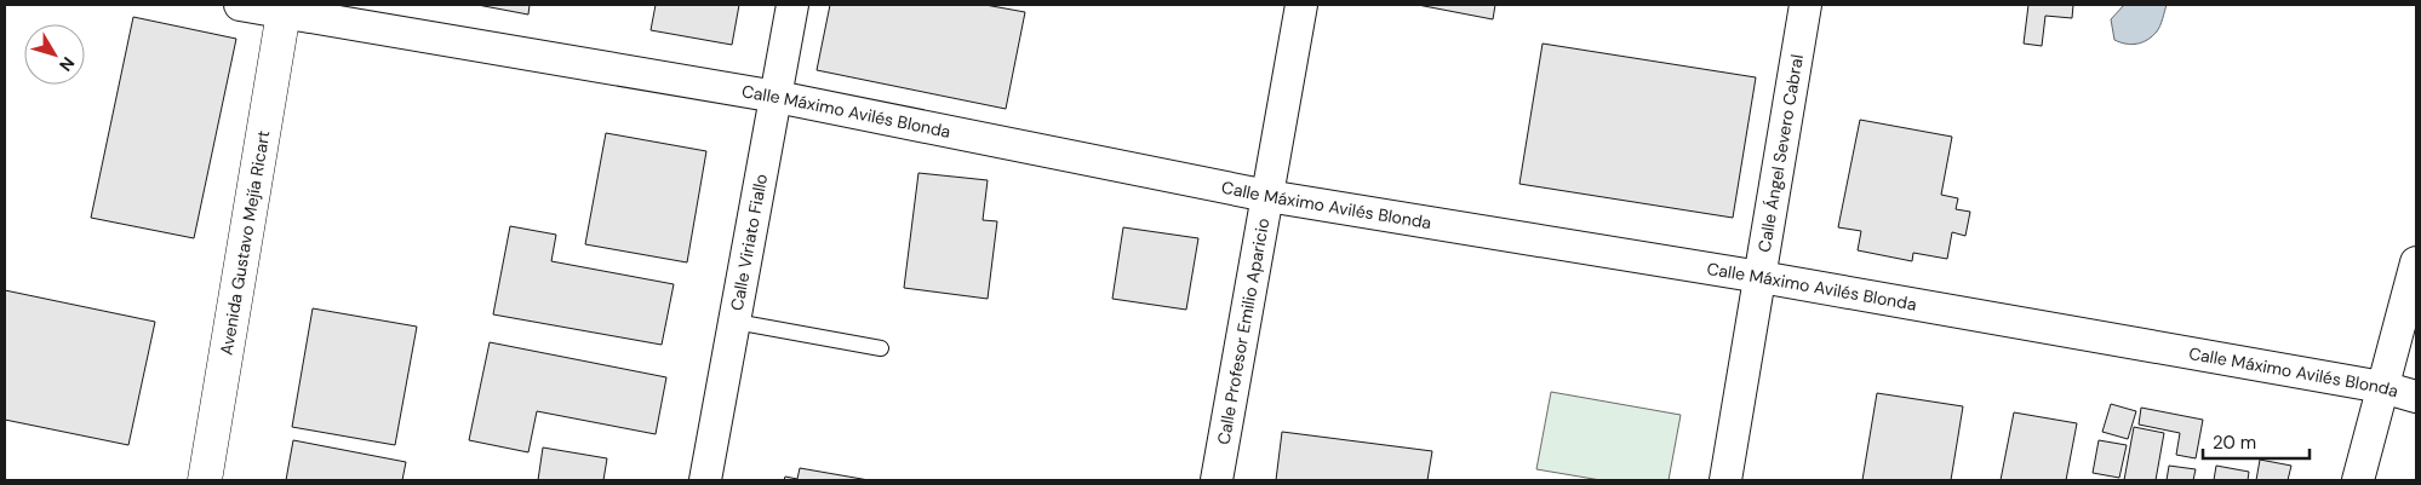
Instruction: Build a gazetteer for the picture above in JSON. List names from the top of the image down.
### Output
{
  "streets": {
    "street": [
      "Calle Máximo Avilés Blonda",
      "Calle Ángel Severo Cabral",
      "Avenida Gustavo Mejía Ricart",
      "Calle Viriato Fiallo",
      "Calle Profesor Emilio Aparicio"
    ]
  },
  "crossings": [
    ["Calle Máximo Avilés Blonda", "Calle Ángel Severo Cabral"],
    ["Calle Máximo Avilés Blonda", "Avenida Gustavo Mejía Ricart"],
    ["Calle Máximo Avilés Blonda", "Calle Viriato Fiallo"],
    ["Calle Máximo Avilés Blonda", "Calle Profesor Emilio Aparicio"]
  ],
  "scale_bar": "20 m",
  "north": "bottom right"
}
